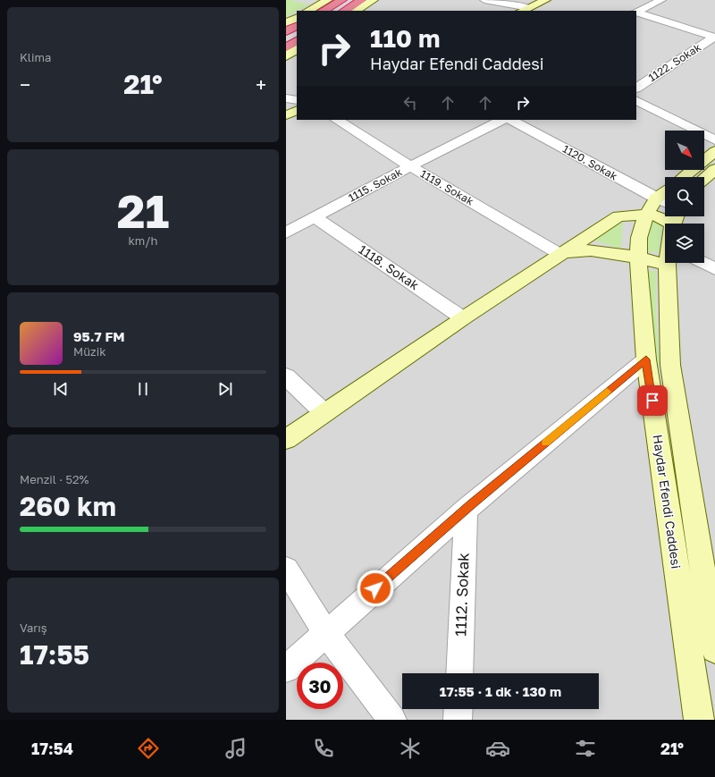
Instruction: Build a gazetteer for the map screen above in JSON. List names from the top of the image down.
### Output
{
  "streets": {
    "main road": ["Haydar Efendi Caddesi"],
    "street": [
      "1122. Sokak",
      "1120. Sokak",
      "1115. Sokak",
      "1119. Sokak",
      "1118. Sokak",
      "1112. Sokak"
    ]
  },
  "crossings": [
    ["1115. Sokak", "1119. Sokak"],
    ["1115. Sokak", "1118. Sokak"]
  ],
  "north": "bottom right",
  "page": {
    "tile": [
      "Klima",
      ["21", "km/h"],
      ["Menzil · 52%", "260 km"],
      ["Varış", "17:55"]
    ],
    "turn": ["110 m", "Haydar Efendi Caddesi"],
    "heat": ["−", "21°", "+"],
    "song": ["95.7 FM", "Müzik"],
    "limit": "30",
    "trip": "17:55 · 1 dk · 130 m",
    "tabs": ["17:54", "21°"]
  }
}
